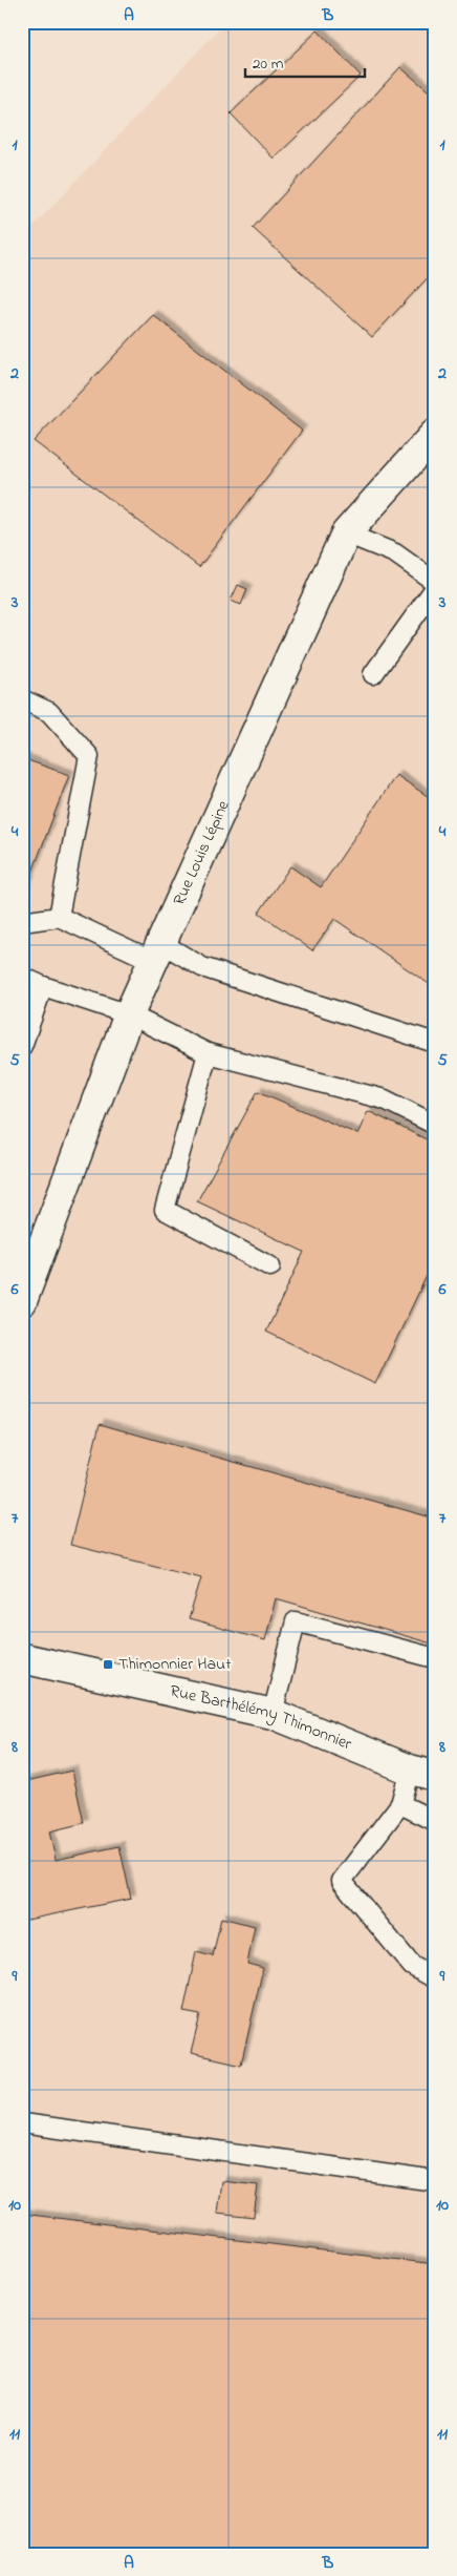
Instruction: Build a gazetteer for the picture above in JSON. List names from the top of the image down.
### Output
{
  "streets": {
    "street": ["Rue Louis Lépine", "Rue Barthélémy Thimonnier"]
  },
  "places": {
    "transit": ["Thimonnier Haut"]
  },
  "scale_bar": "20 m",
  "grid": {
    "columns": ["A", "B"],
    "rows": [
      "1",
      "2",
      "3",
      "4",
      "5",
      "6",
      "7",
      "8",
      "9",
      "10",
      "11"
    ]
  }
}
